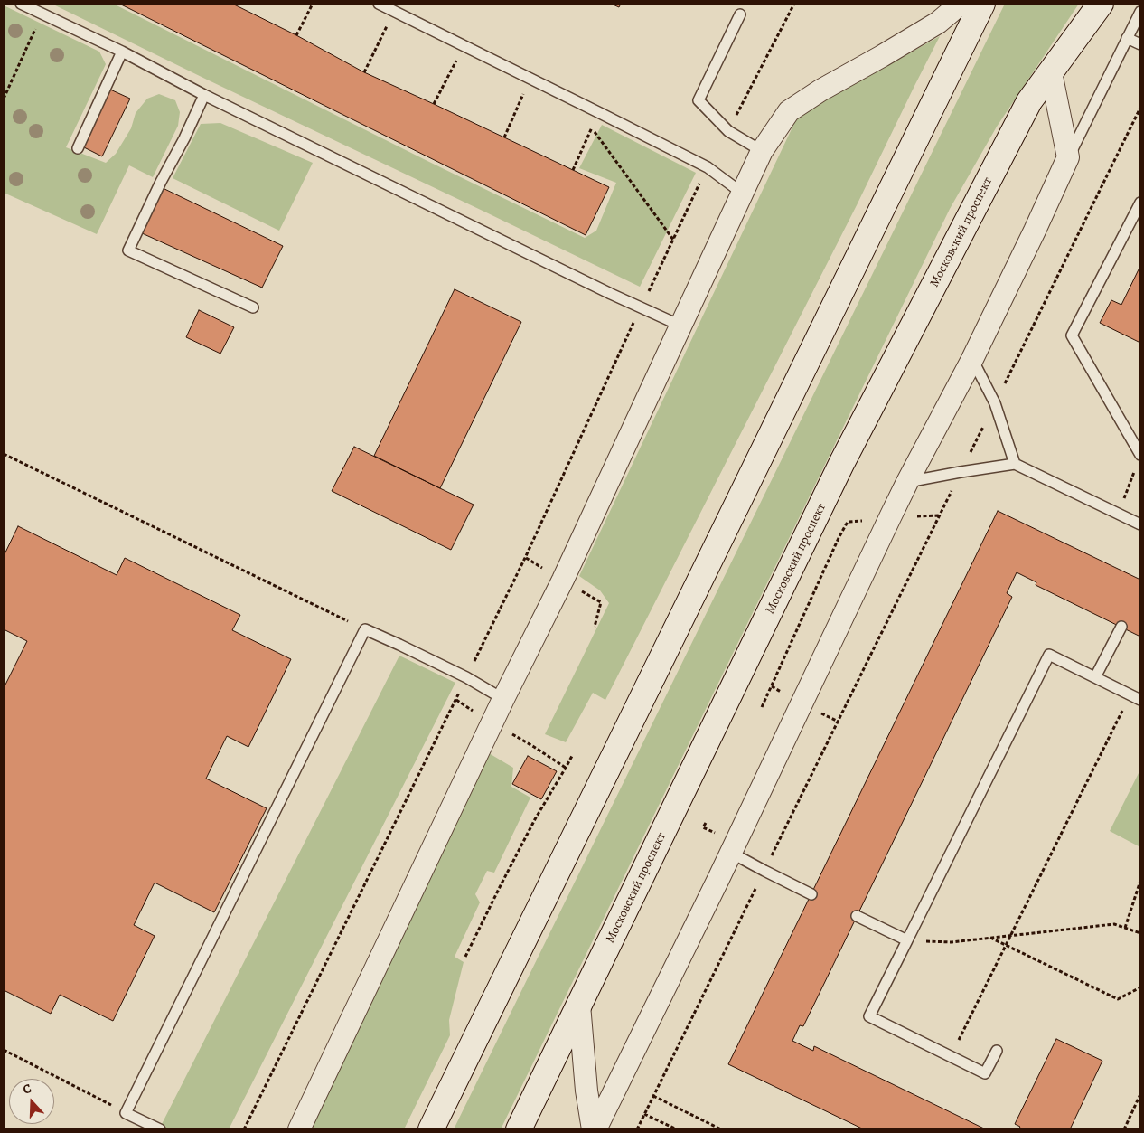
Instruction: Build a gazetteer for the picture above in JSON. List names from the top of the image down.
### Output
{
  "streets": {
    "main road": ["Московский проспект"]
  },
  "north": "top"
}
